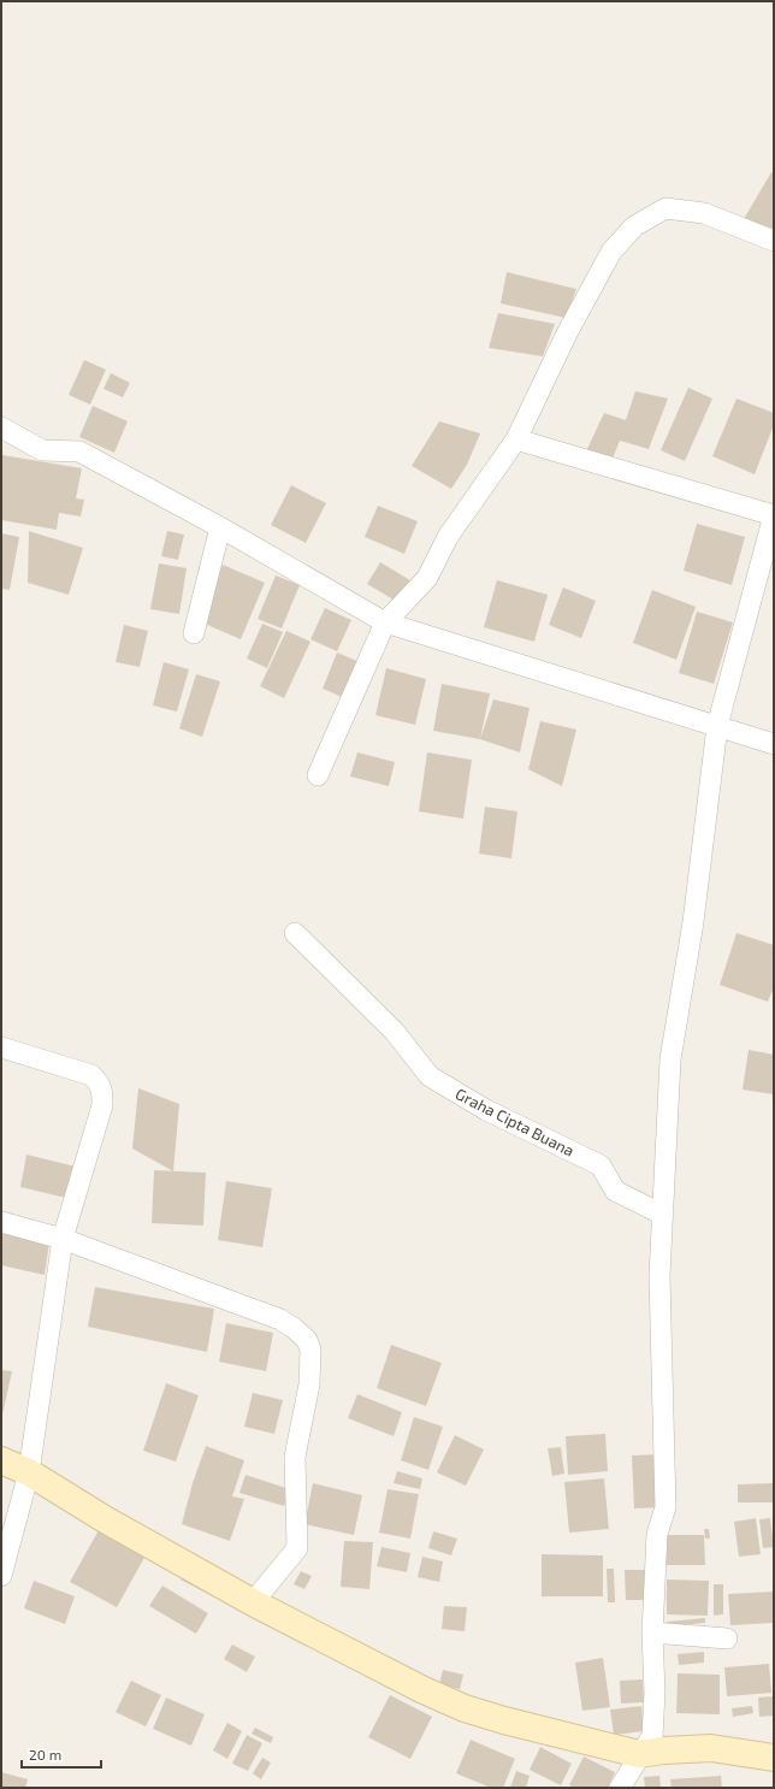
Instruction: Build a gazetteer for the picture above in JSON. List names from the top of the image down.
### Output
{
  "streets": {
    "street": ["Graha Cipta Buana"]
  },
  "scale_bar": "20 m"
}
